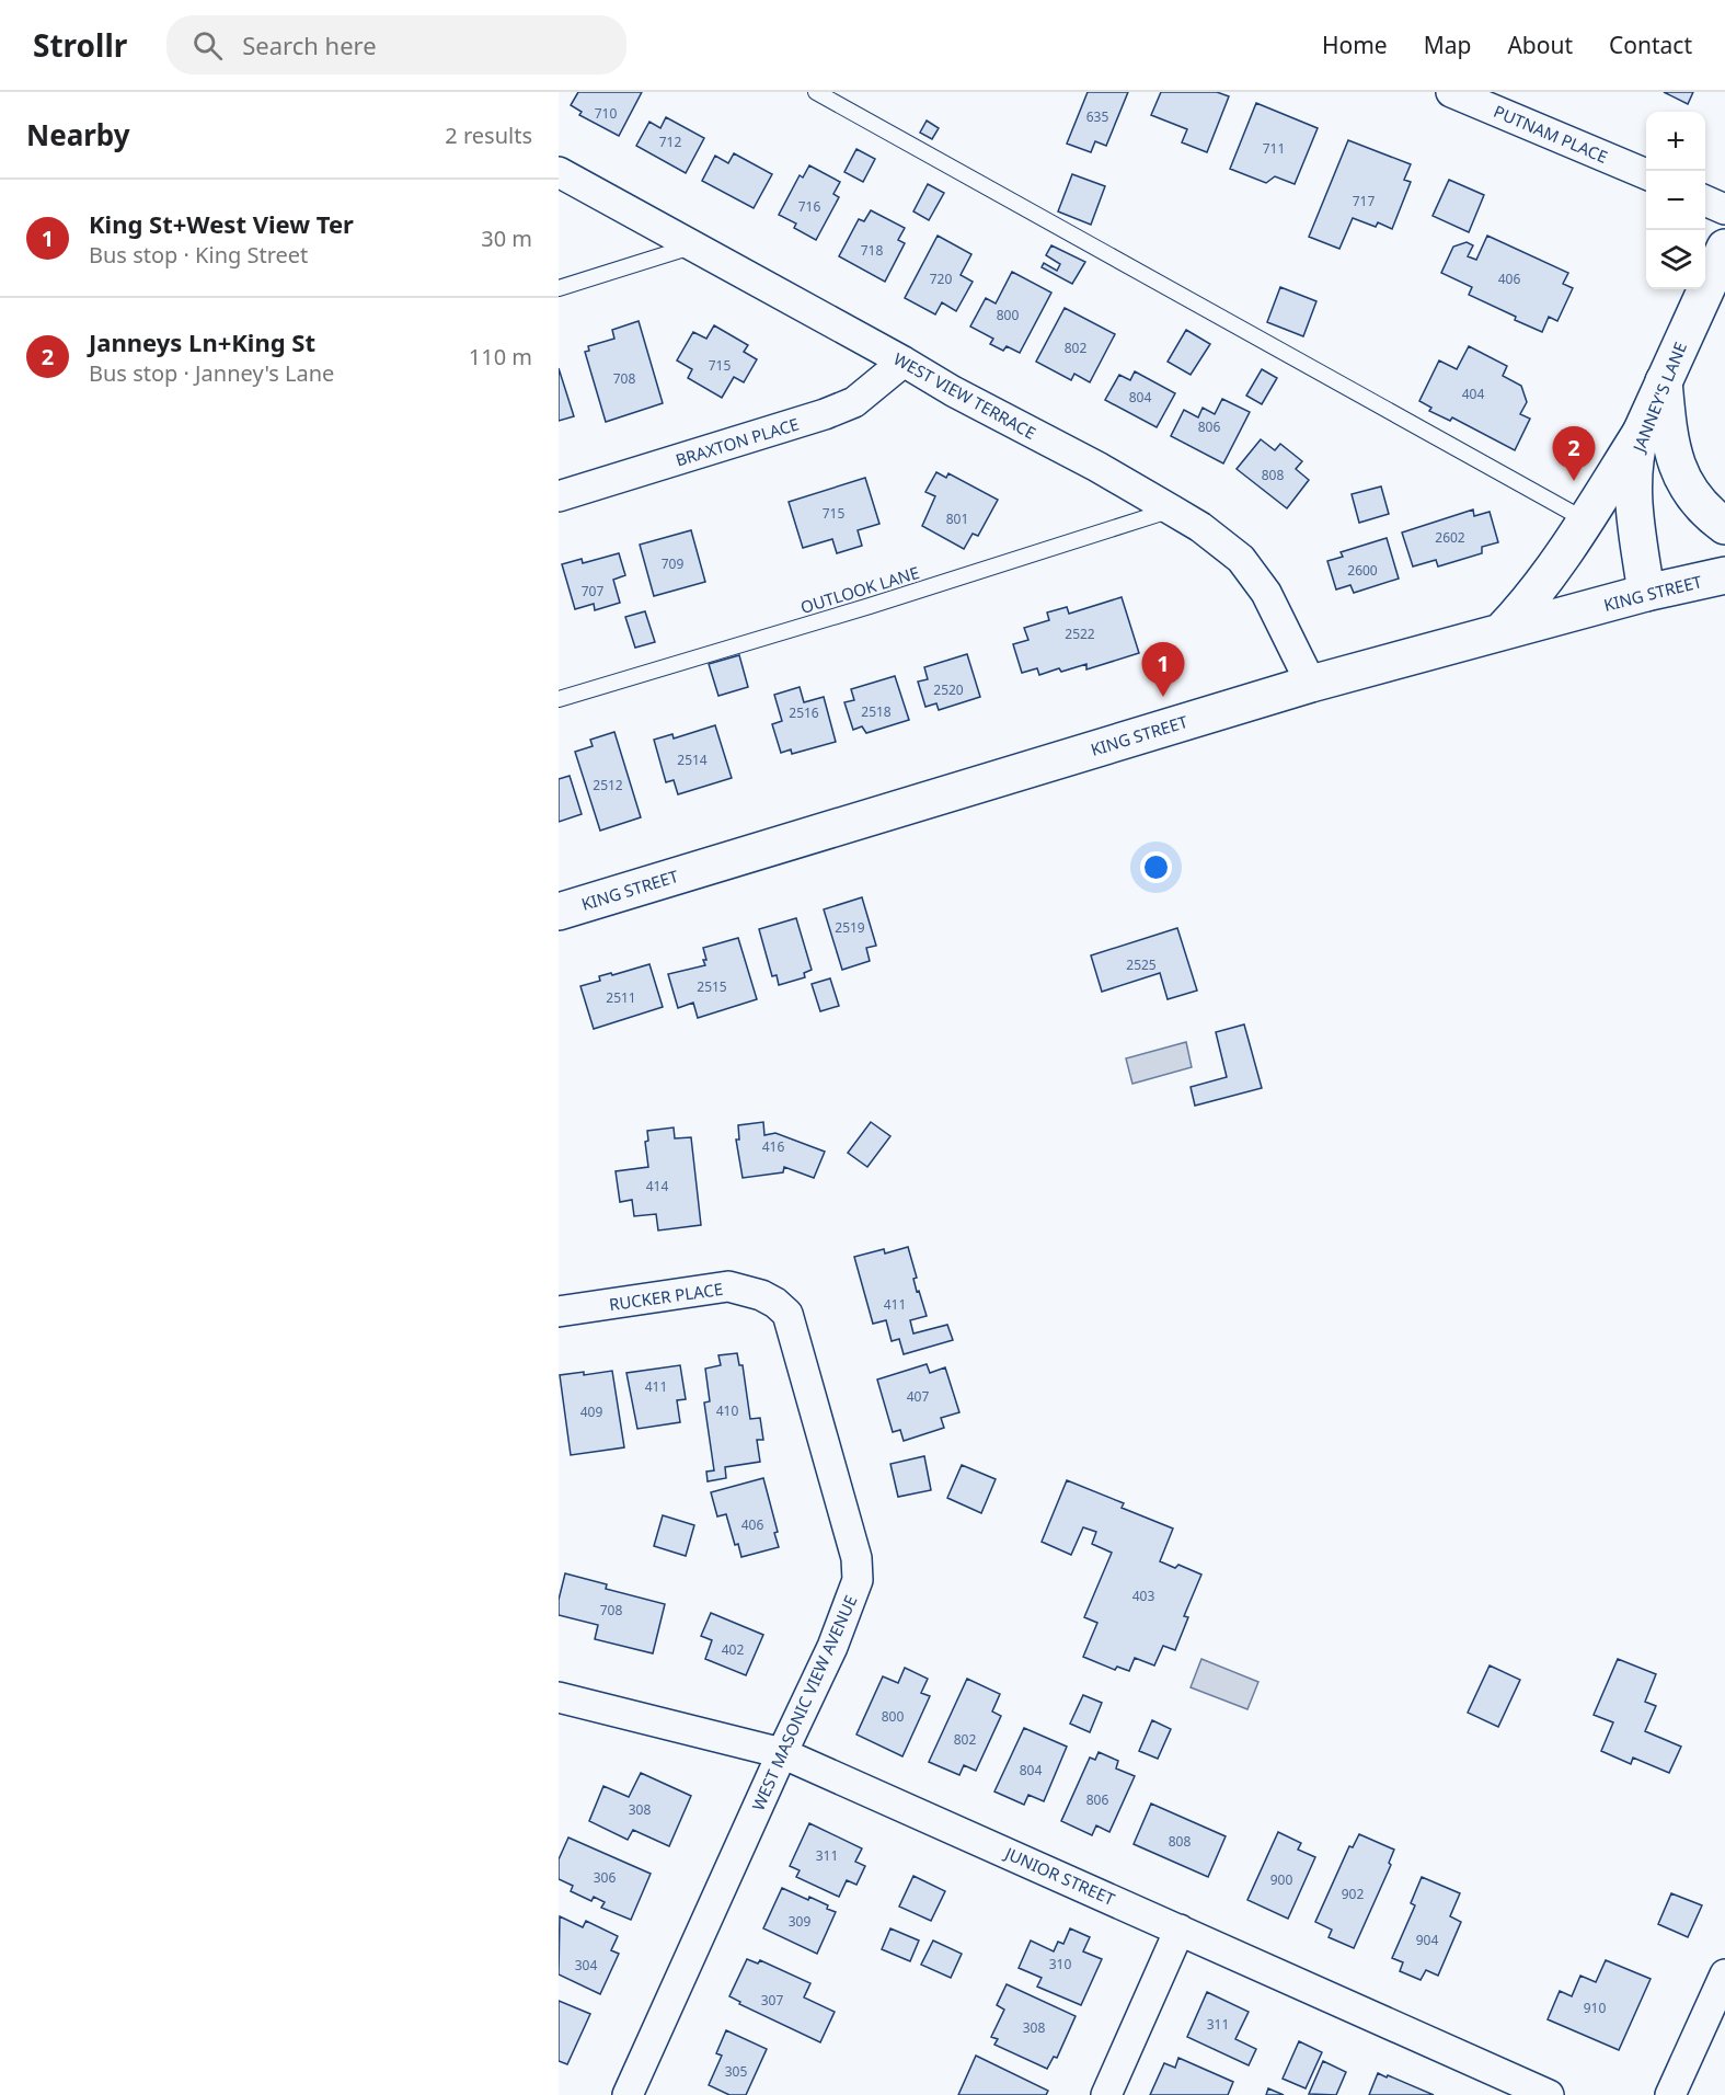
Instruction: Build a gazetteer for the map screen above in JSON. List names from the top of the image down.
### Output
{
  "streets": {
    "main road": ["JANNEY'S LANE", "KING STREET"],
    "street": [
      "PUTNAM PLACE",
      "WEST VIEW TERRACE",
      "BRAXTON PLACE",
      "RUCKER PLACE",
      "WEST MASONIC VIEW AVENUE",
      "JUNIOR STREET"
    ],
    "lane": ["OUTLOOK LANE"]
  },
  "crossings": [
    ["WEST VIEW TERRACE", "BRAXTON PLACE"],
    ["WEST VIEW TERRACE", "OUTLOOK LANE"],
    ["WEST VIEW TERRACE", "KING STREET"],
    ["JANNEY'S LANE", "KING STREET"],
    ["RUCKER PLACE", "WEST MASONIC VIEW AVENUE"],
    ["WEST MASONIC VIEW AVENUE", "JUNIOR STREET"]
  ],
  "house_numbers": [
    "710",
    "635",
    "712",
    "711",
    "717",
    "716",
    "718",
    "720",
    "406",
    "800",
    "802",
    "715",
    "708",
    "404",
    "804",
    "806",
    "808",
    "715",
    "801",
    "2602",
    "709",
    "2600",
    "707",
    "2522",
    "2520",
    "2518",
    "2516",
    "2514",
    "2512",
    "2519",
    "2525",
    "2515",
    "2511",
    "416",
    "414",
    "411",
    "411",
    "407",
    "410",
    "409",
    "406",
    "403",
    "708",
    "402",
    "800",
    "802",
    "804",
    "806",
    "308",
    "808",
    "311",
    "306",
    "900",
    "902",
    "309",
    "904",
    "310",
    "304",
    "307",
    "910",
    "311",
    "308",
    "305"
  ],
  "page": {
    "header": "Strollr",
    "search": "Search here",
    "nav": [
      "Home",
      "Map",
      "About",
      "Contact"
    ],
    "heading": ["Nearby", "2 results"],
    "map_buttons": ["+", "−"],
    "list": [
      {
        "mark": "1",
        "name": "King St+West View Ter",
        "note": "Bus stop · King Street",
        "value": "30 m"
      },
      {
        "mark": "2",
        "name": "Janneys Ln+King St",
        "note": "Bus stop · Janney's Lane",
        "value": "110 m"
      }
    ],
    "pins": ["2", "1"]
  }
}
